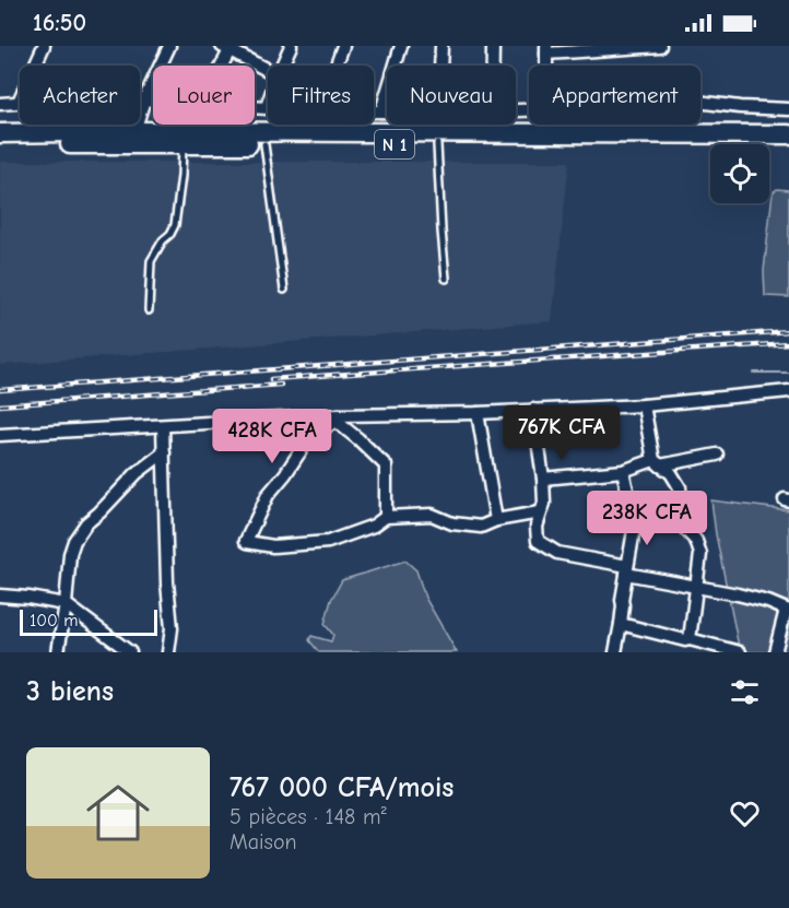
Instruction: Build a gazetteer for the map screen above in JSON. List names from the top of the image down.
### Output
{
  "streets": {
    "highway": ["N 1"]
  },
  "scale_bar": "100 m",
  "page": {
    "status": "16:50",
    "chip": [
      "Acheter",
      "Louer",
      "Filtres",
      "Nouveau",
      "Appartement"
    ],
    "price": ["767K CFA", "428K CFA", "238K CFA"],
    "scale": "100 m",
    "heading": "3 biens",
    "list": [
      {
        "name": "767 000 CFA/mois",
        "note": "5 pièces · 148 m² · Maison"
      }
    ]
  }
}
